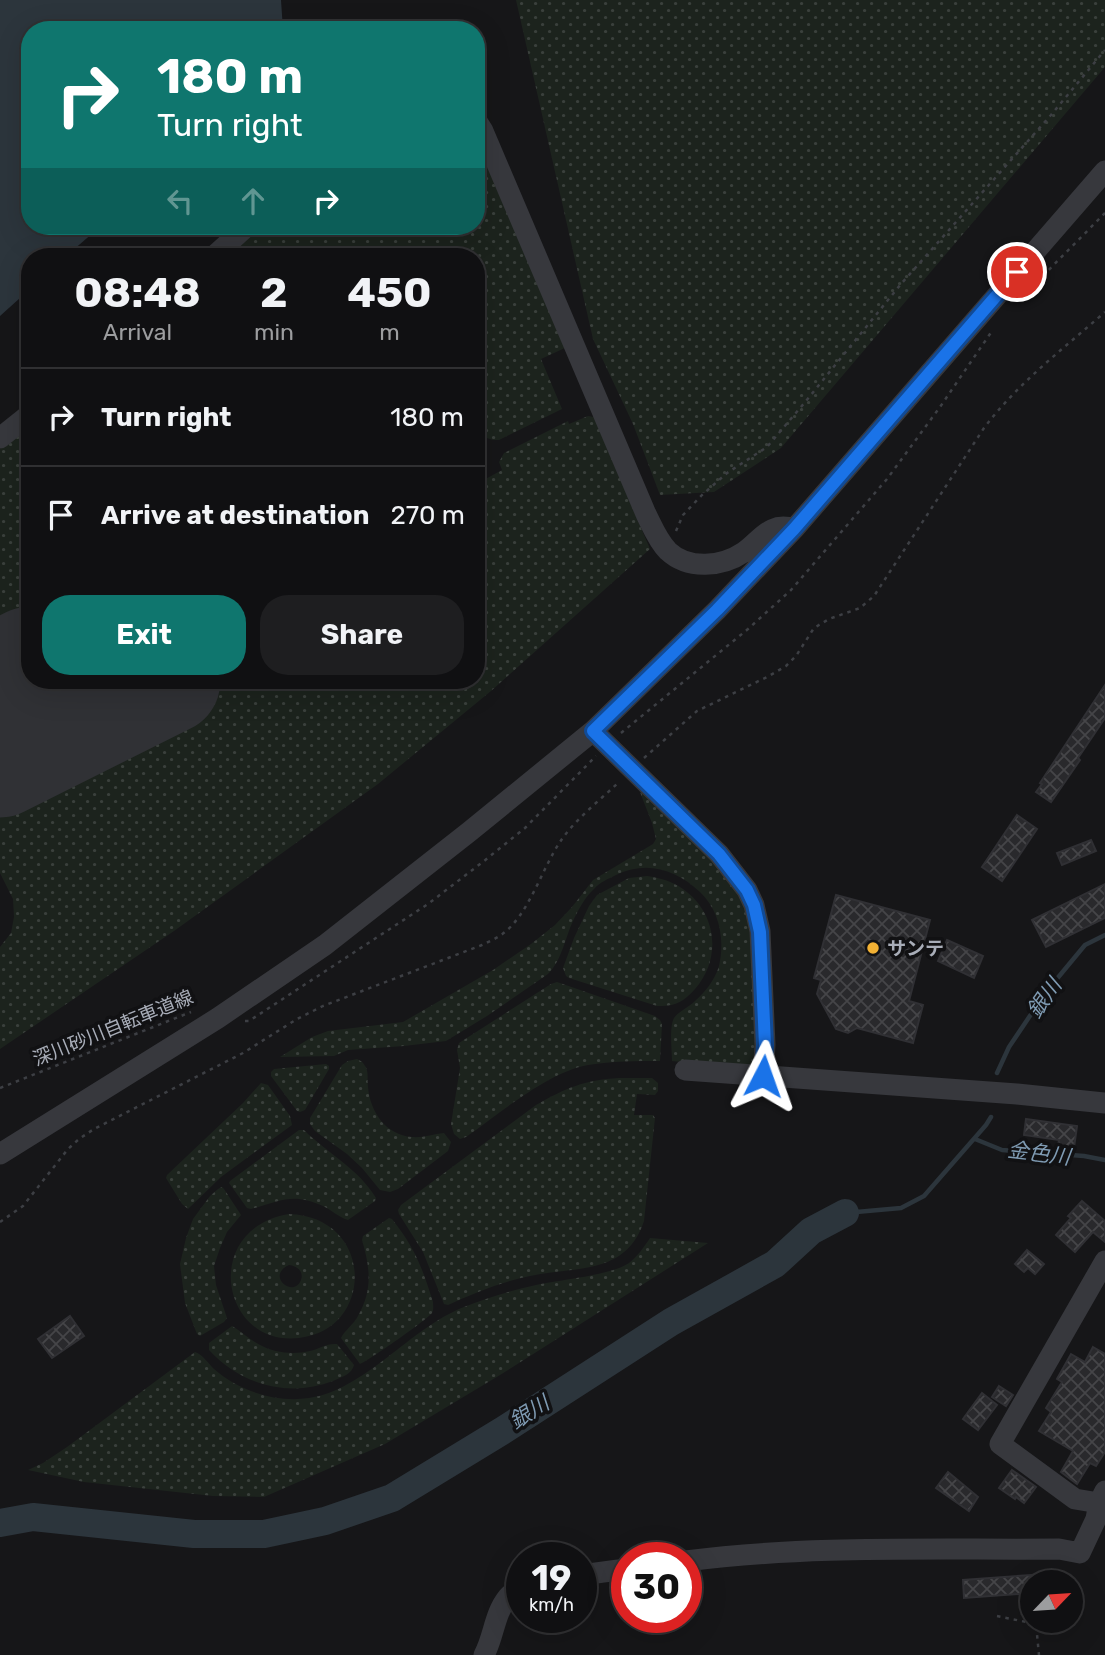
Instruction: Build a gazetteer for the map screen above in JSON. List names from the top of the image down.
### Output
{
  "streets": {
    "path": ["深川砂川自転車道線"]
  },
  "water": ["銀川", "金色川"],
  "places": ["サンテ"],
  "north": "top right",
  "page": {
    "turn": ["180 m", "Turn right"],
    "eta": [
      "08:48",
      "Arrival",
      "2",
      "min",
      "450",
      "m"
    ],
    "list": [
      {
        "name": "Turn right",
        "value": "180 m"
      },
      {
        "name": "Arrive at destination",
        "value": "270 m"
      }
    ],
    "buttons": ["Exit", "Share"],
    "speed": "19 km/h",
    "limit": "30"
  }
}
